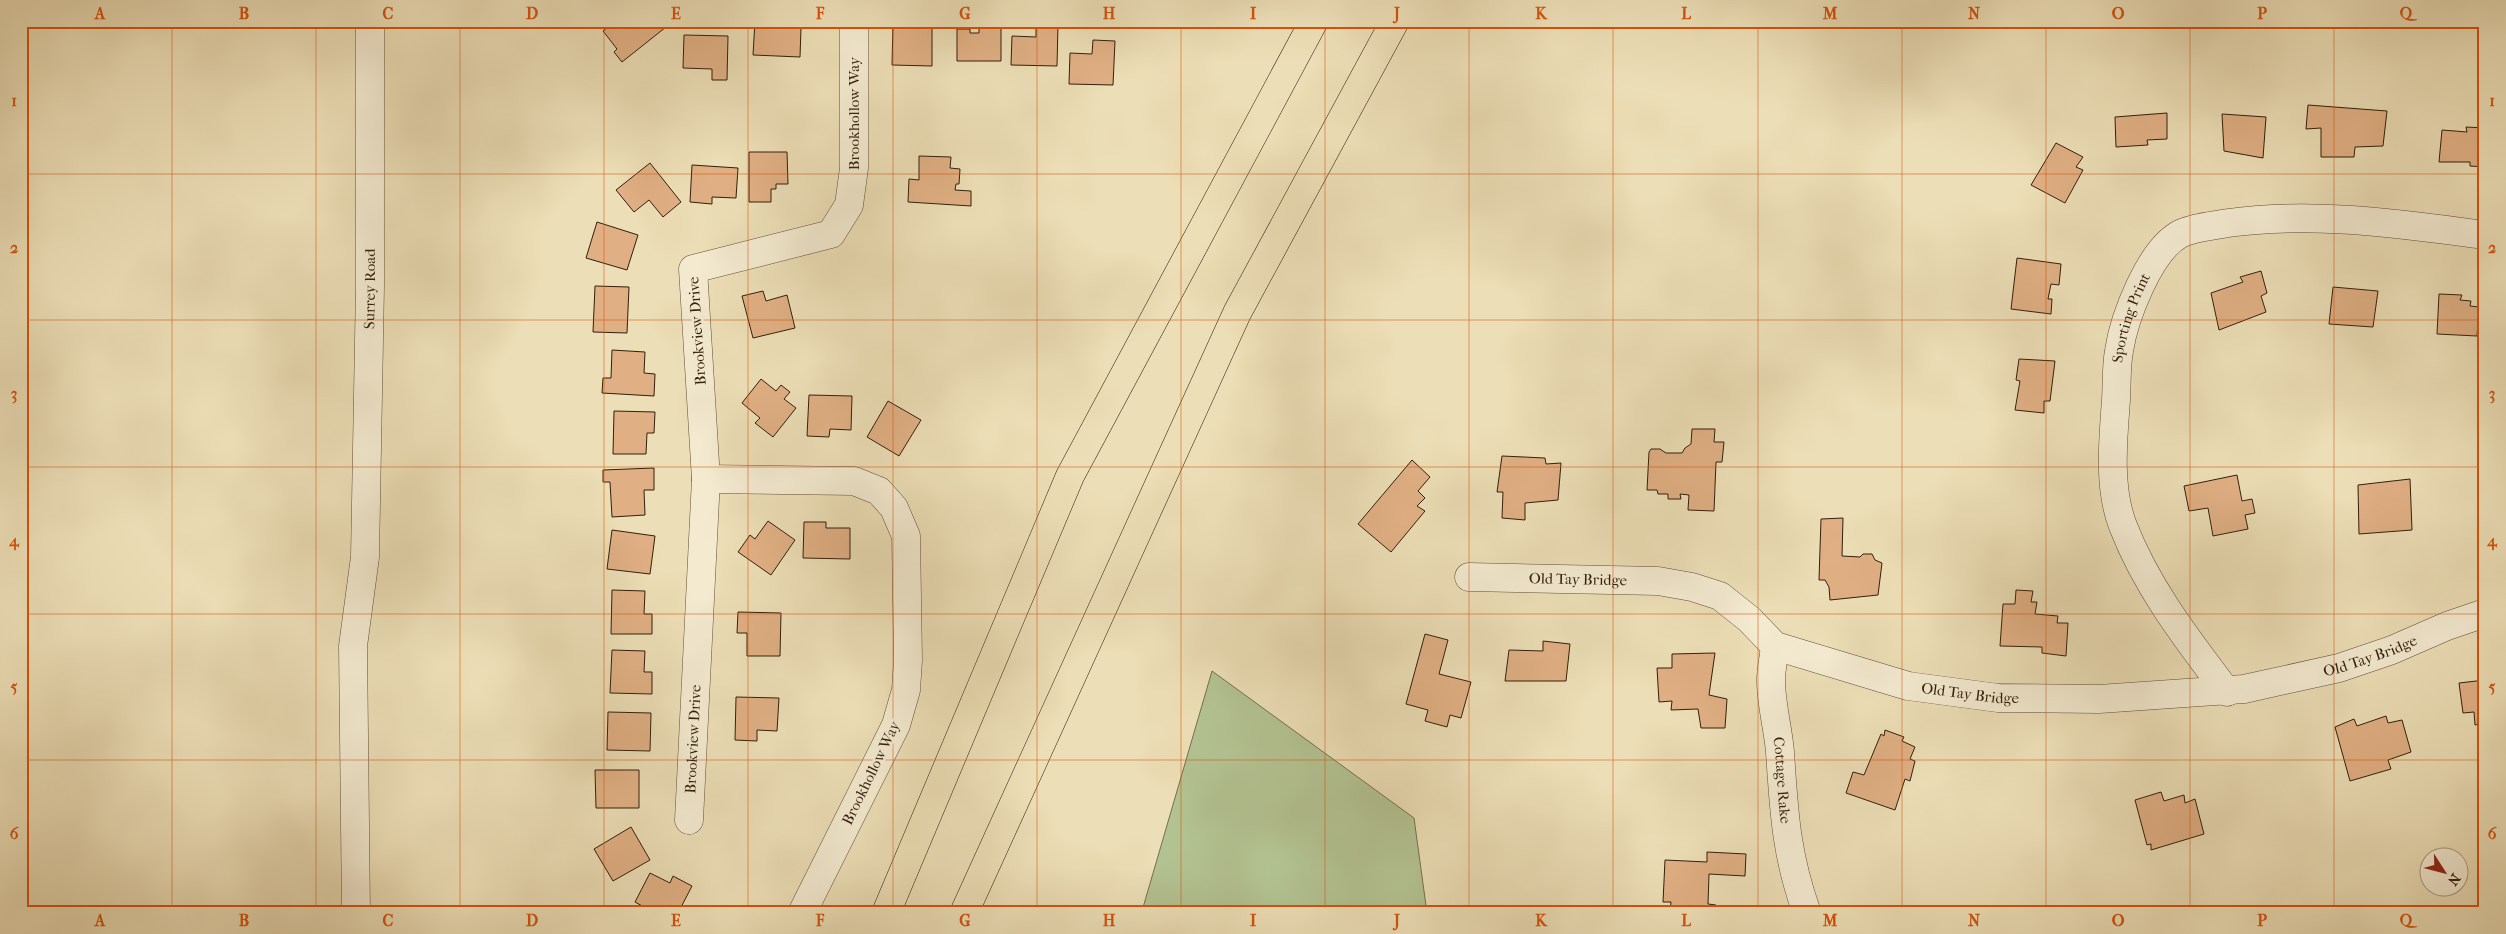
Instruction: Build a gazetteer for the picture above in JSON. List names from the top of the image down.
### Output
{
  "streets": {
    "street": [
      "Brookhollow Way",
      "Surrey Road",
      "Sporting Print",
      "Brookview Drive",
      "Old Tay Bridge",
      "Cottage Rake"
    ]
  },
  "crossings": [
    ["Brookhollow Way", "Brookview Drive"],
    ["Sporting Print", "Old Tay Bridge"],
    ["Old Tay Bridge", "Cottage Rake"]
  ],
  "north": "bottom right",
  "grid": {
    "columns": [
      "A",
      "B",
      "C",
      "D",
      "E",
      "F",
      "G",
      "H",
      "I",
      "J",
      "K",
      "L",
      "M",
      "N",
      "O",
      "P",
      "Q"
    ],
    "rows": [
      "1",
      "2",
      "3",
      "4",
      "5",
      "6"
    ]
  }
}
